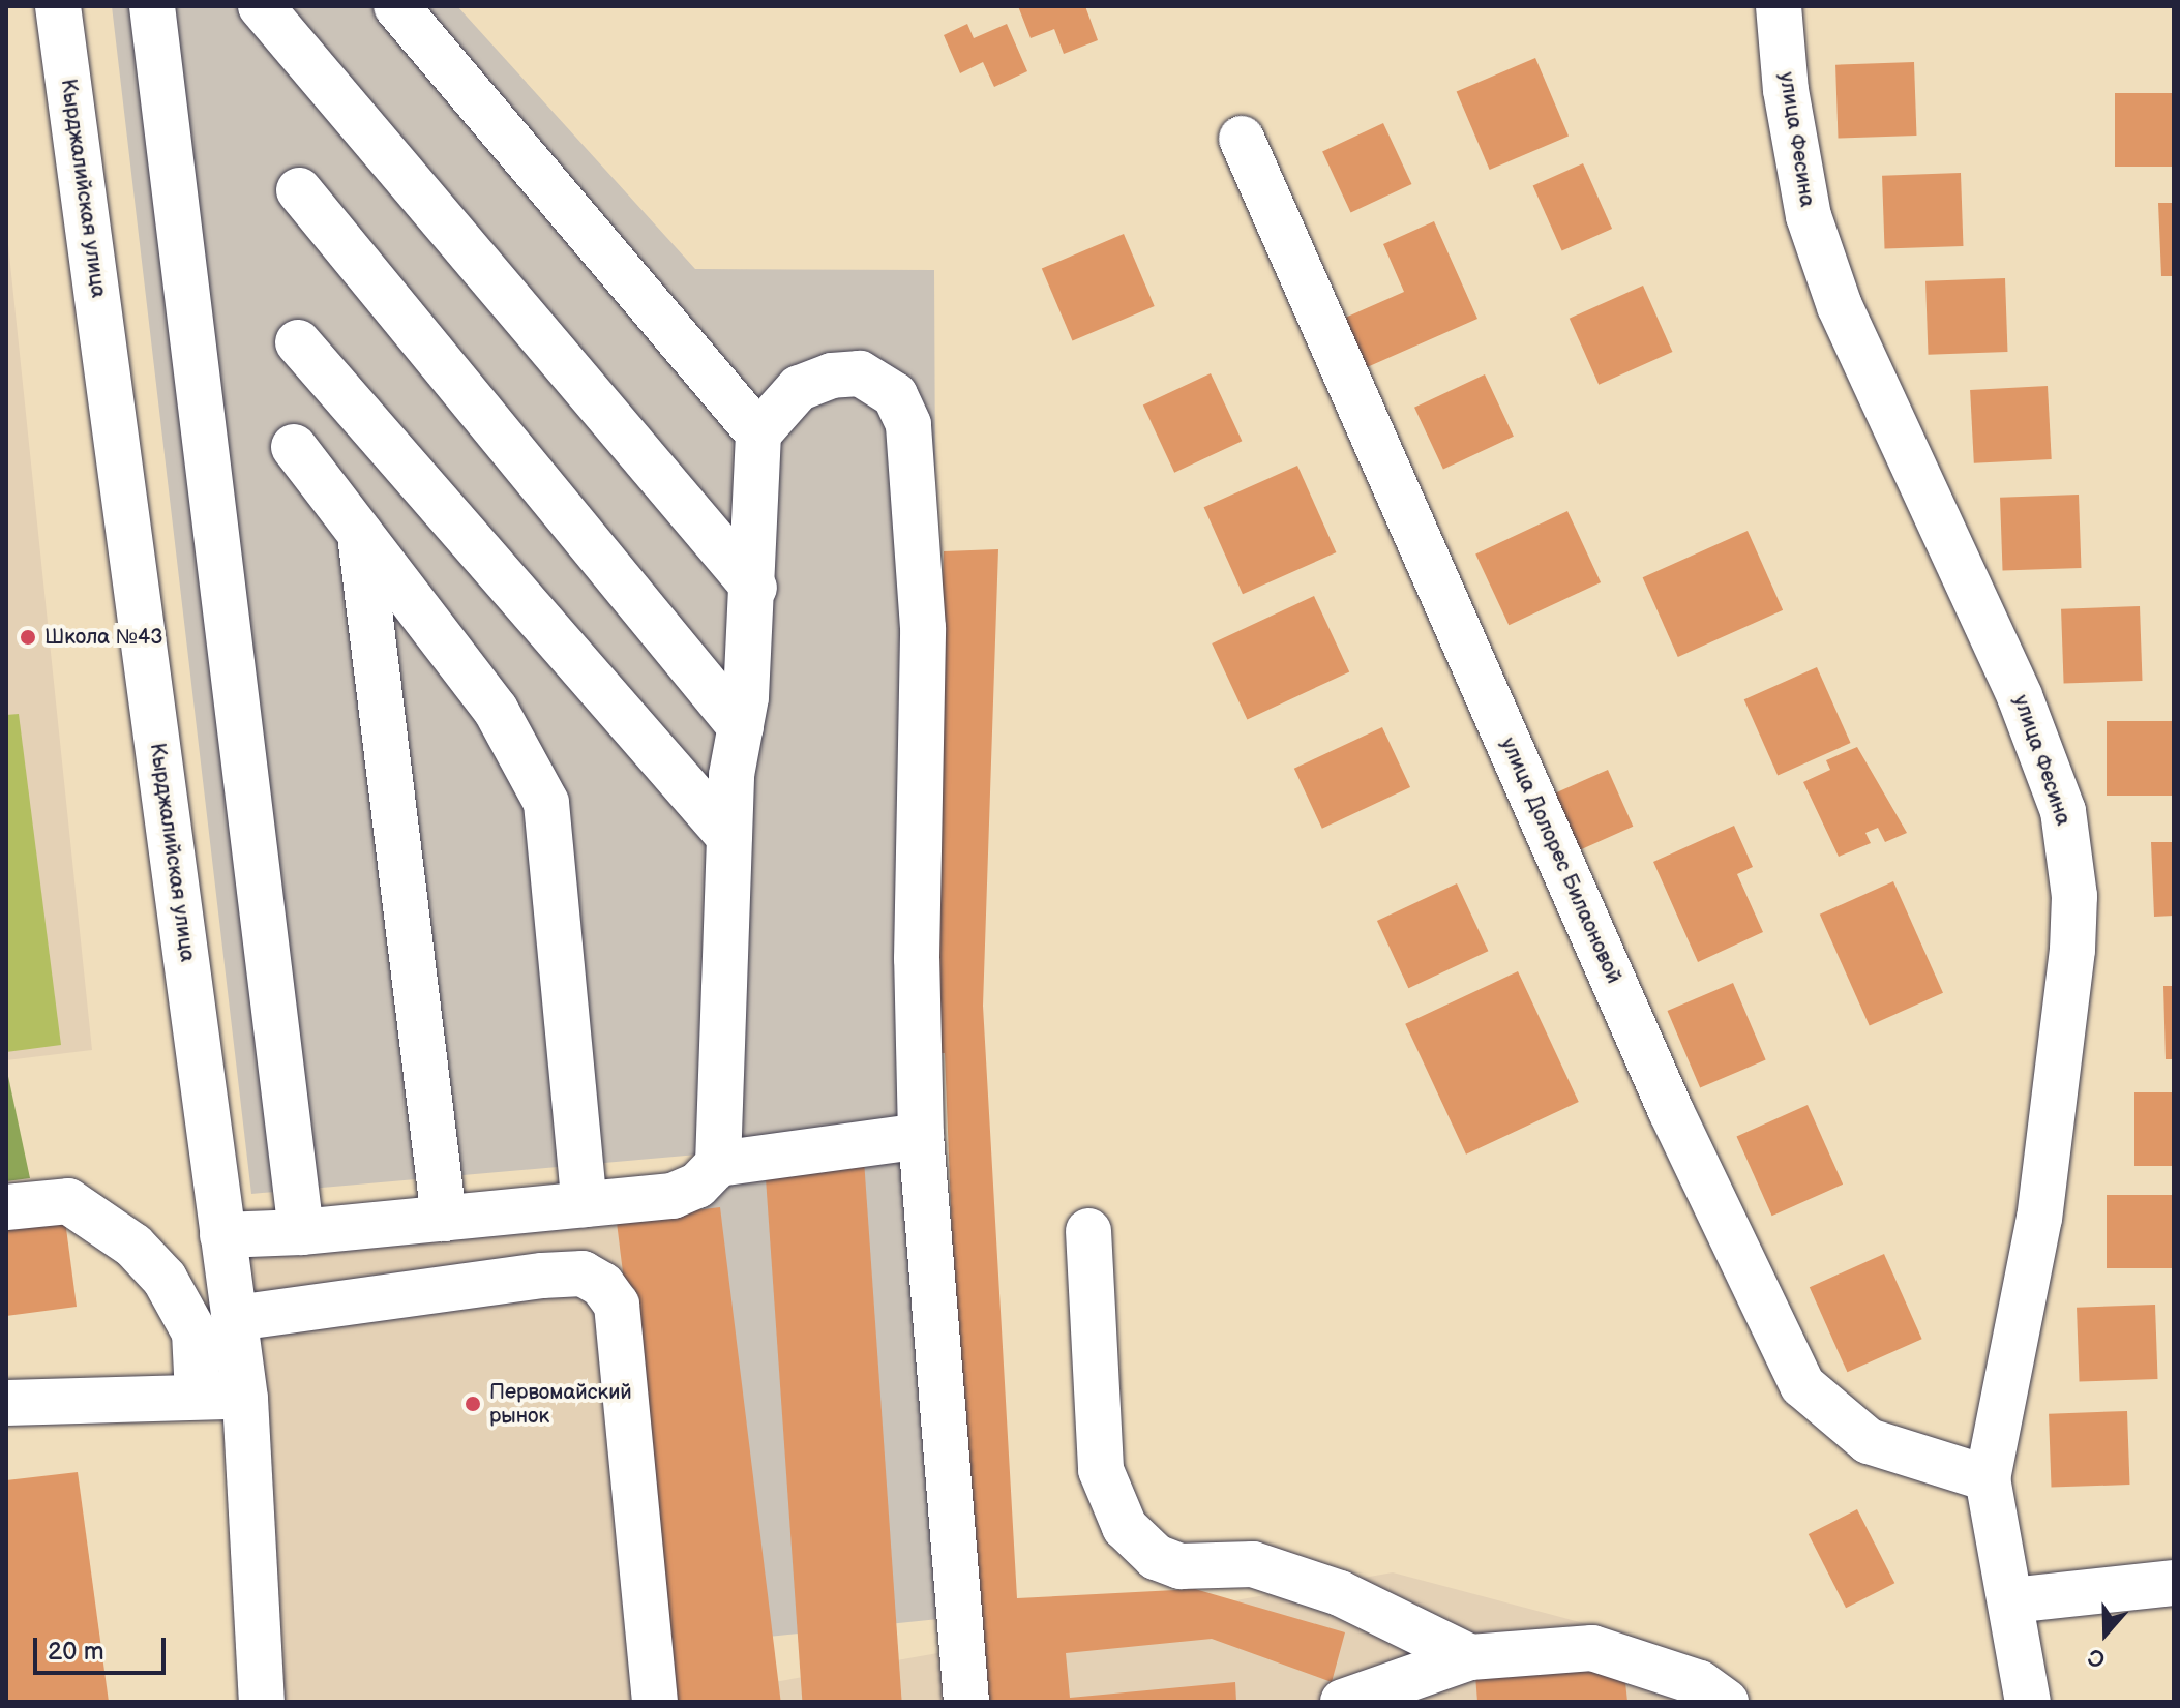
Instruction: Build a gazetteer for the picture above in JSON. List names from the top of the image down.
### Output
{
  "streets": {
    "street": ["улица Фесина", "Кырджалийская улица", "улица Долорес Билаоновой"]
  },
  "crossings": [
    ["улица Фесина", "улица Долорес Билаоновой"]
  ],
  "places": ["Школа №43", "Первомайский рынок"],
  "scale_bar": "20 m",
  "north": "bottom"
}
